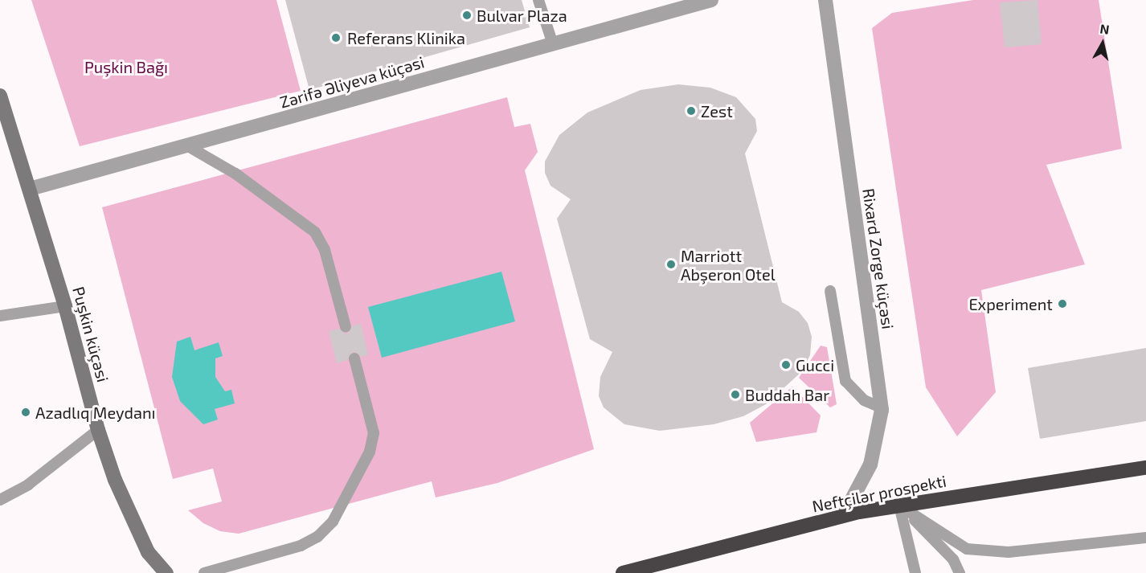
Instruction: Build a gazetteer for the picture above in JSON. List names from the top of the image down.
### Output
{
  "streets": {
    "highway": ["Neftçilər prospekti"],
    "main road": ["Puşkin küçəsi"],
    "street": ["Zərifə Əliyeva küçəsi", "Rixard Zorge küçəsi"]
  },
  "crossings": [
    ["Zərifə Əliyeva küçəsi", "Puşkin küçəsi"],
    ["Rixard Zorge küçəsi", "Neftçilər prospekti"]
  ],
  "parks": ["Puşkin Bağı"],
  "places": [
    "Bulvar Plaza",
    "Referans Klinika",
    "Zest",
    "Marriott Abşeron Otel",
    "Experiment",
    "Gucci",
    "Buddah Bar",
    "Azadlıq Meydanı"
  ],
  "north": "top"
}
